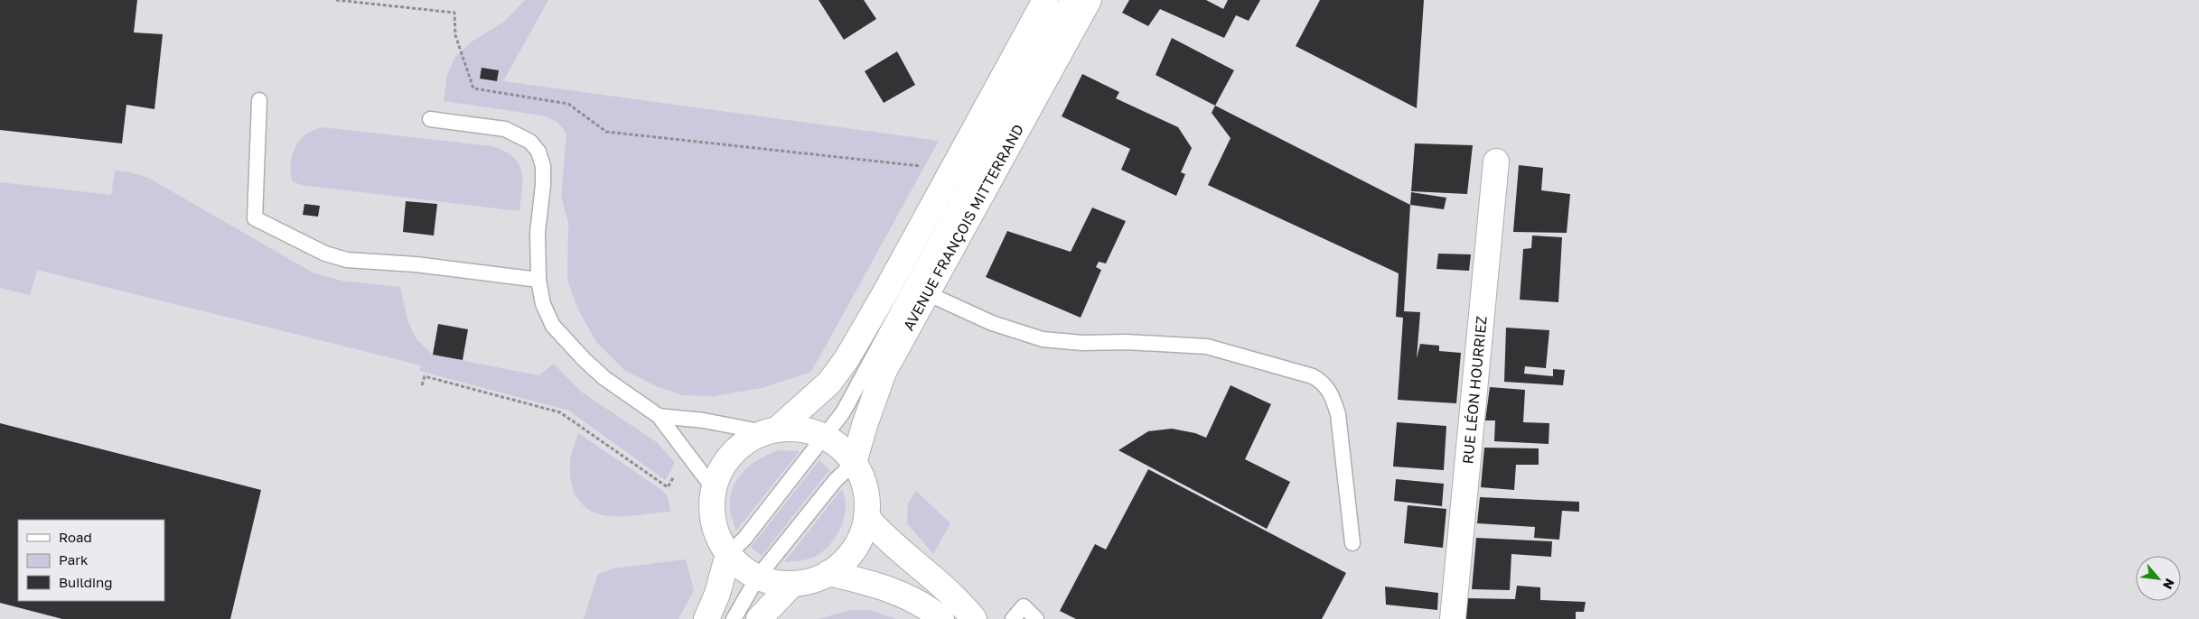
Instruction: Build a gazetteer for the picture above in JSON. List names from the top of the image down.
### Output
{
  "streets": {
    "main road": ["AVENUE FRANÇOIS MITTERRAND", "RUE LÉON HOURRIEZ"]
  },
  "legend": ["Road", "Park", "Building"],
  "north": "bottom right"
}
